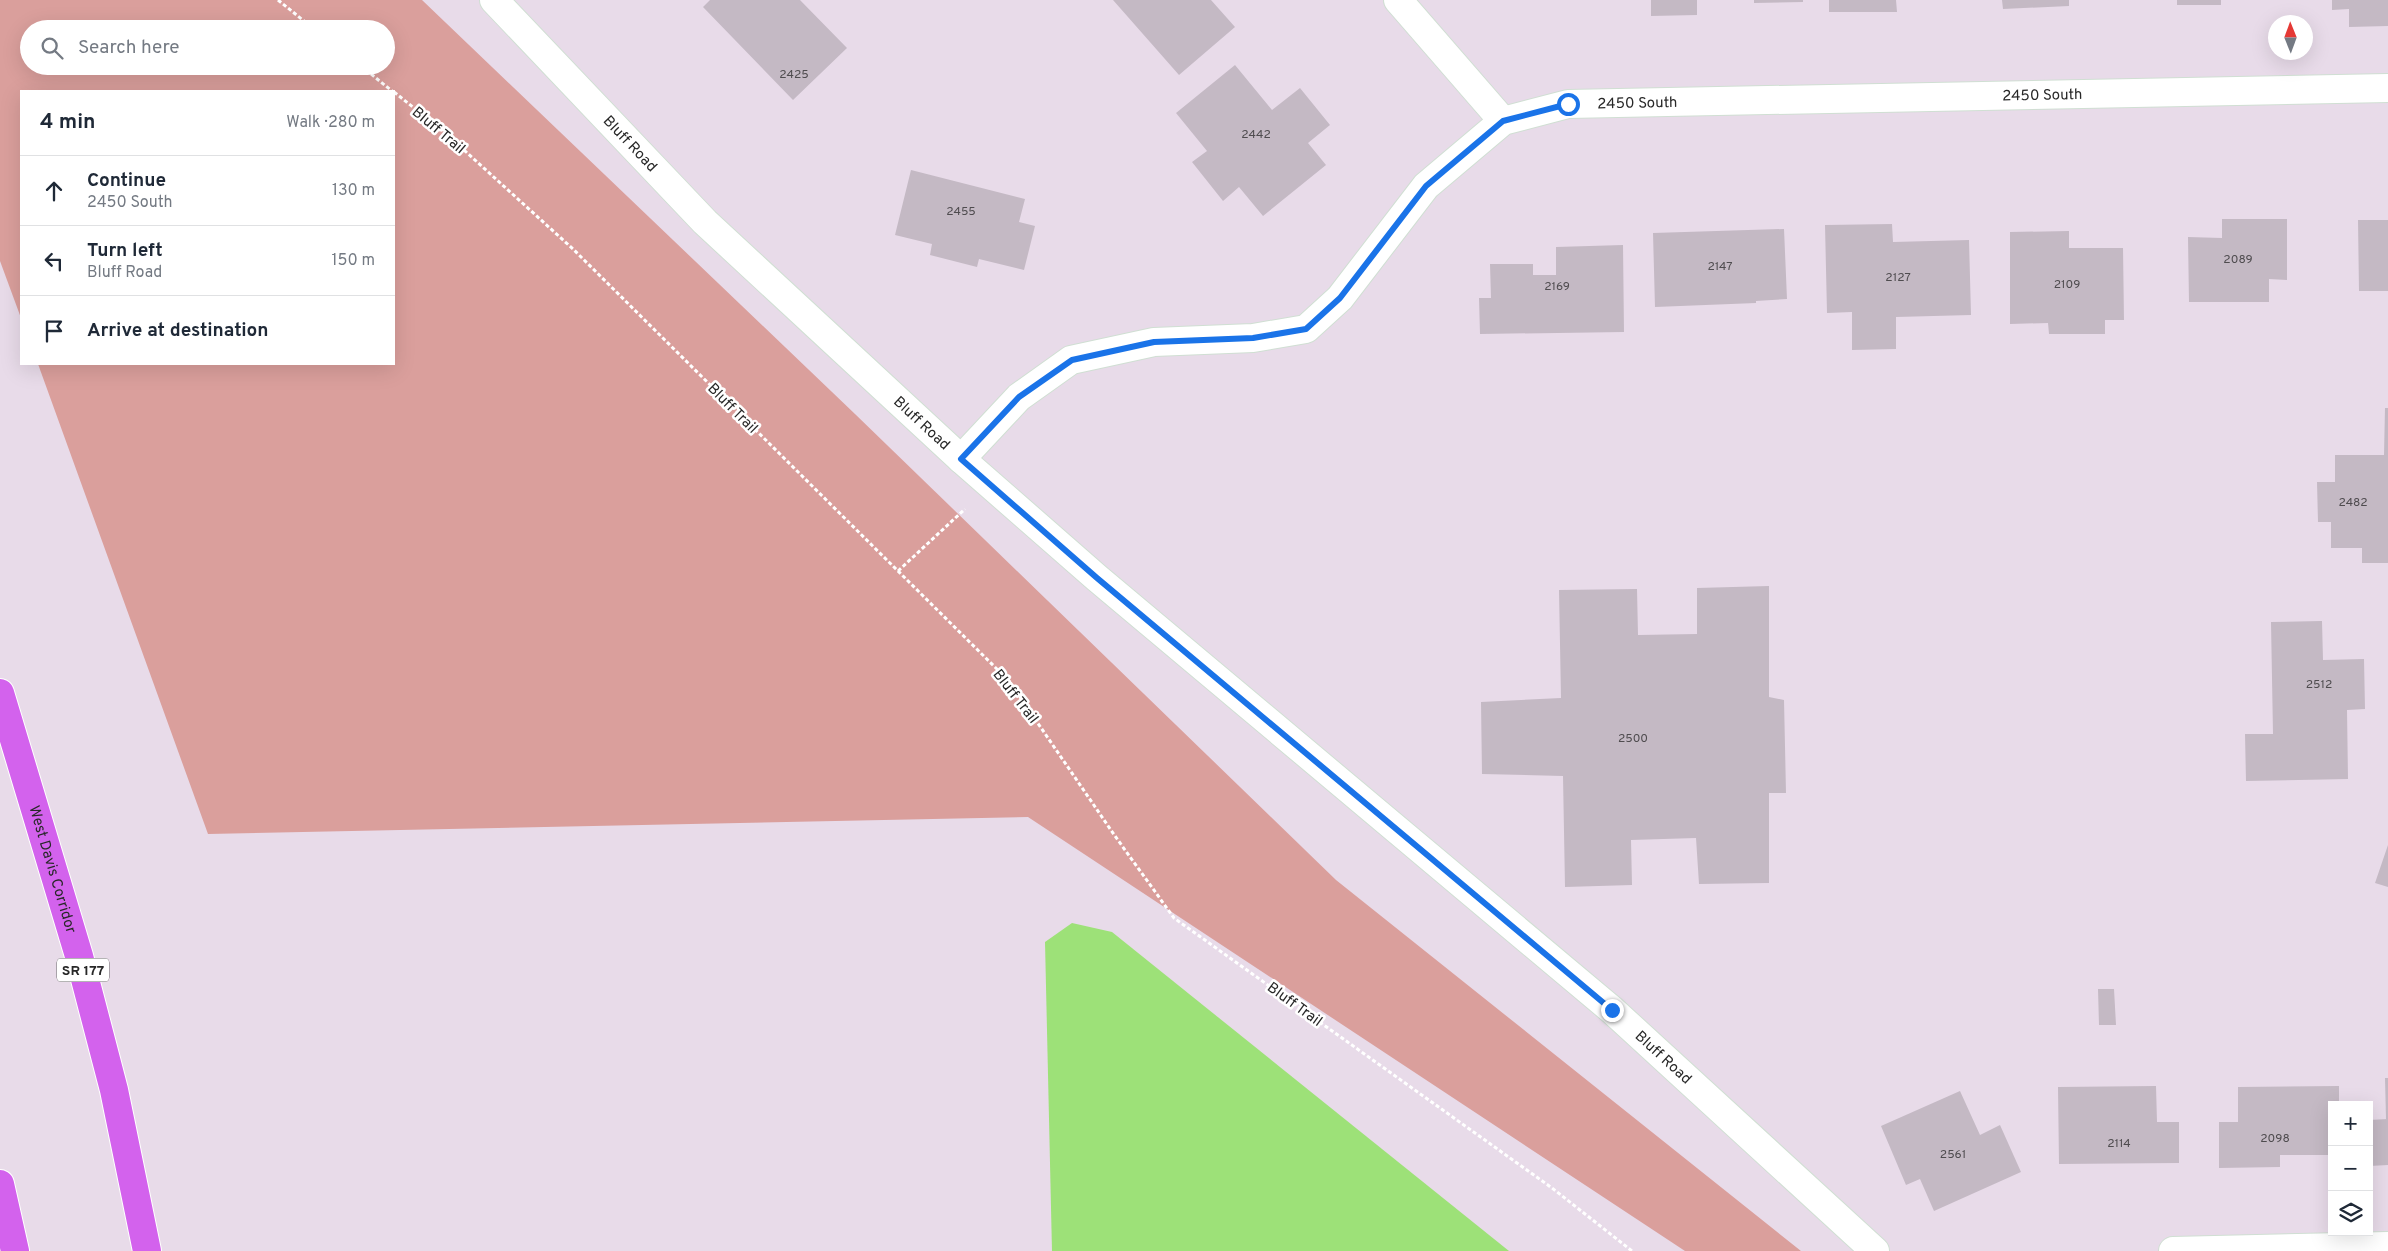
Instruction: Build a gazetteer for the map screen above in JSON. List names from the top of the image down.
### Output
{
  "streets": {
    "highway": ["West Davis Corridor", "SR 177"],
    "street": ["2450 South", "Bluff Road"],
    "path": ["Bluff Trail"]
  },
  "crossings": [
    ["2450 South", "Bluff Road"]
  ],
  "house_numbers": [
    "2425",
    "2442",
    "2455",
    "2089",
    "2147",
    "2127",
    "2109",
    "2169",
    "2482",
    "2512",
    "2500",
    "2098",
    "2114",
    "2561"
  ],
  "north": "top",
  "page": {
    "search": "Search here",
    "heading": ["4 min", "Walk · 280 m"],
    "list": [
      ["Continue", "2450 South", "130 m"],
      ["Turn left", "Bluff Road", "150 m"],
      "Arrive at destination"
    ],
    "map_buttons": ["+", "−"]
  }
}
